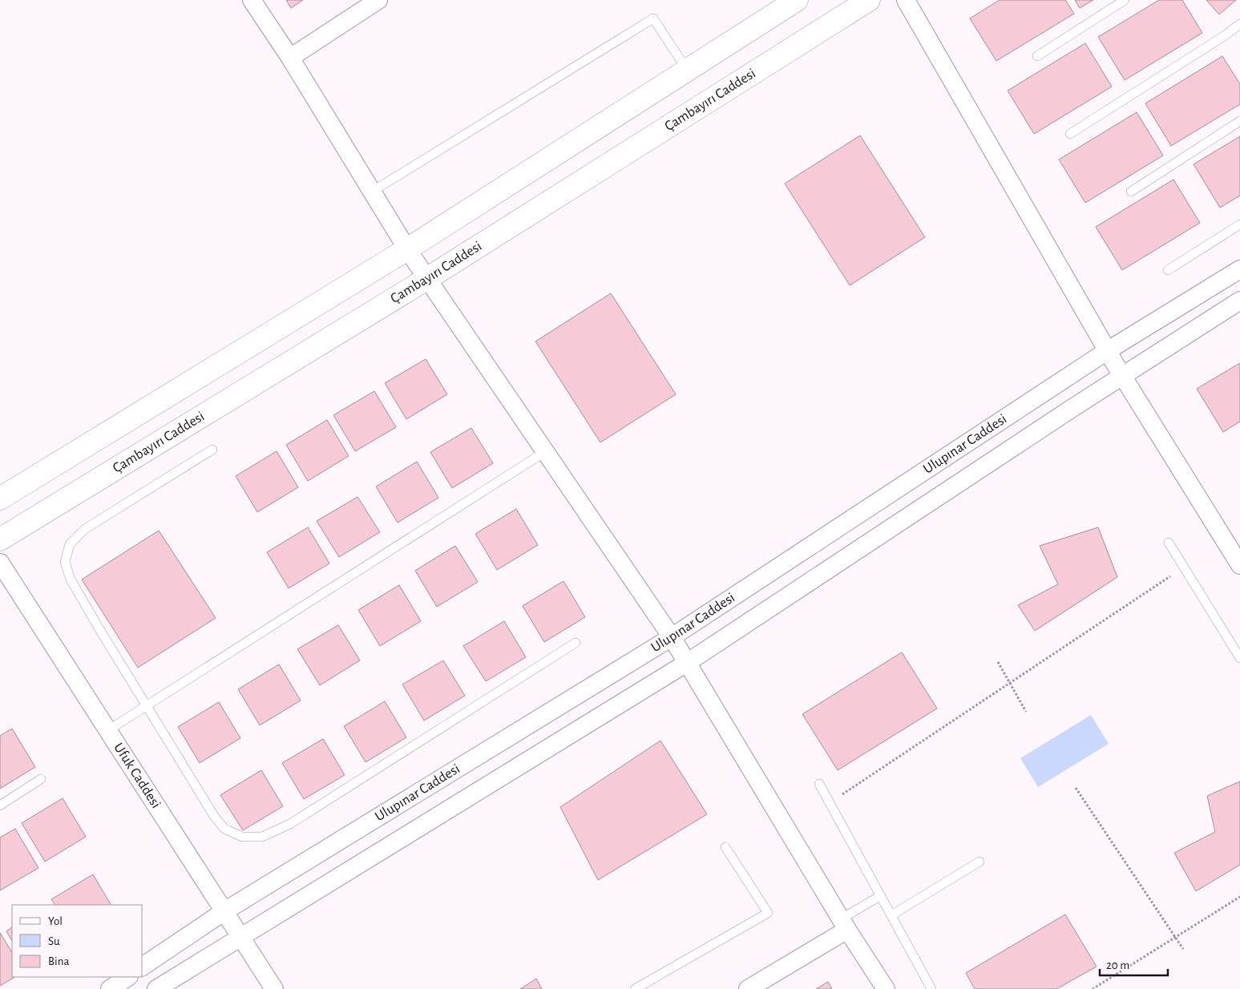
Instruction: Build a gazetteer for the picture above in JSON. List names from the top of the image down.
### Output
{
  "streets": {
    "main road": ["Çambayırı Caddesi"],
    "street": ["Ulupınar Caddesi", "Ufuk Caddesi"]
  },
  "crossings": [
    ["Ulupınar Caddesi", "Ufuk Caddesi"]
  ],
  "legend": ["Yol", "Su", "Bina"],
  "scale_bar": "20 m"
}
